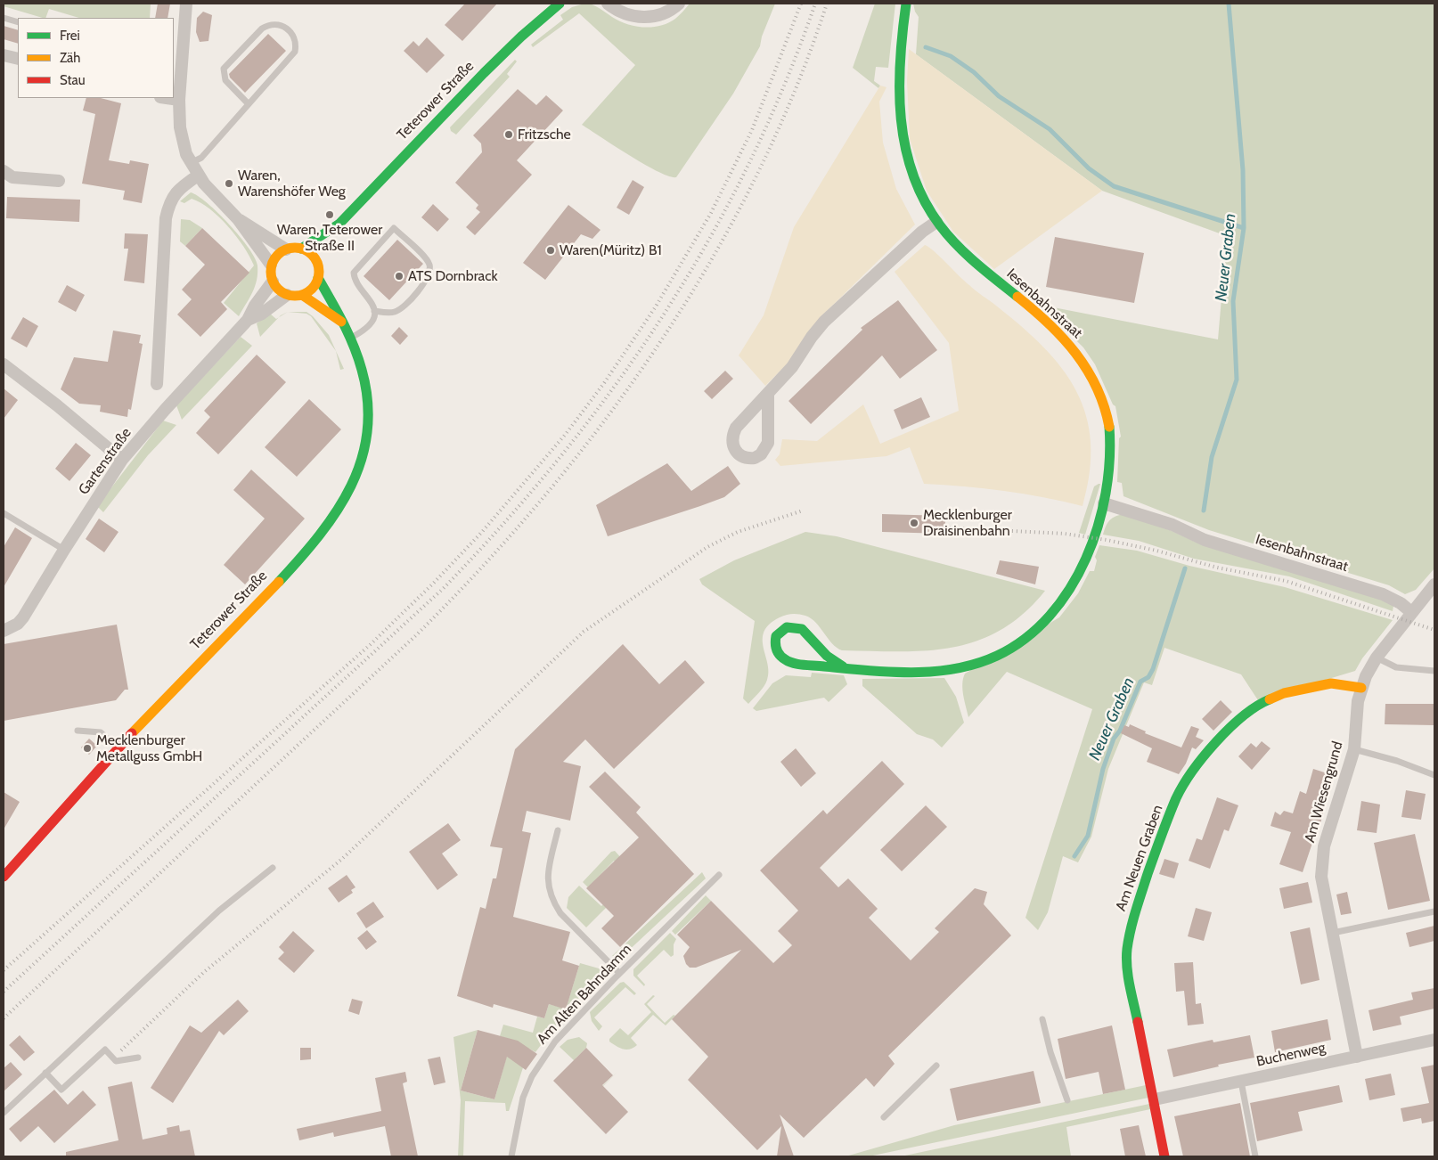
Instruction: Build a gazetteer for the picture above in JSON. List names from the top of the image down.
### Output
{
  "streets": {
    "street": [
      "Teterower Straße",
      "Iesenbahnstraat",
      "Gartenstraße",
      "Am Wiesengrund",
      "Am Neuen Graben",
      "Buchenweg"
    ],
    "lane": ["Am Alten Bahndamm"]
  },
  "crossings": [
    ["Teterower Straße", "Gartenstraße"],
    ["Iesenbahnstraat", "Am Wiesengrund"],
    ["Am Wiesengrund", "Am Neuen Graben"],
    ["Am Wiesengrund", "Buchenweg"],
    ["Am Neuen Graben", "Buchenweg"]
  ],
  "water": ["Neuer Graben"],
  "places": [
    "Fritzsche",
    "Waren, Warenshöfer Weg",
    "Waren, Teterower Straße II",
    "Waren(Müritz) B1",
    "ATS Dornbrack",
    "Mecklenburger Draisinenbahn",
    "Mecklenburger Metallguss GmbH"
  ],
  "legend": ["Frei", "Zäh", "Stau"]
}
